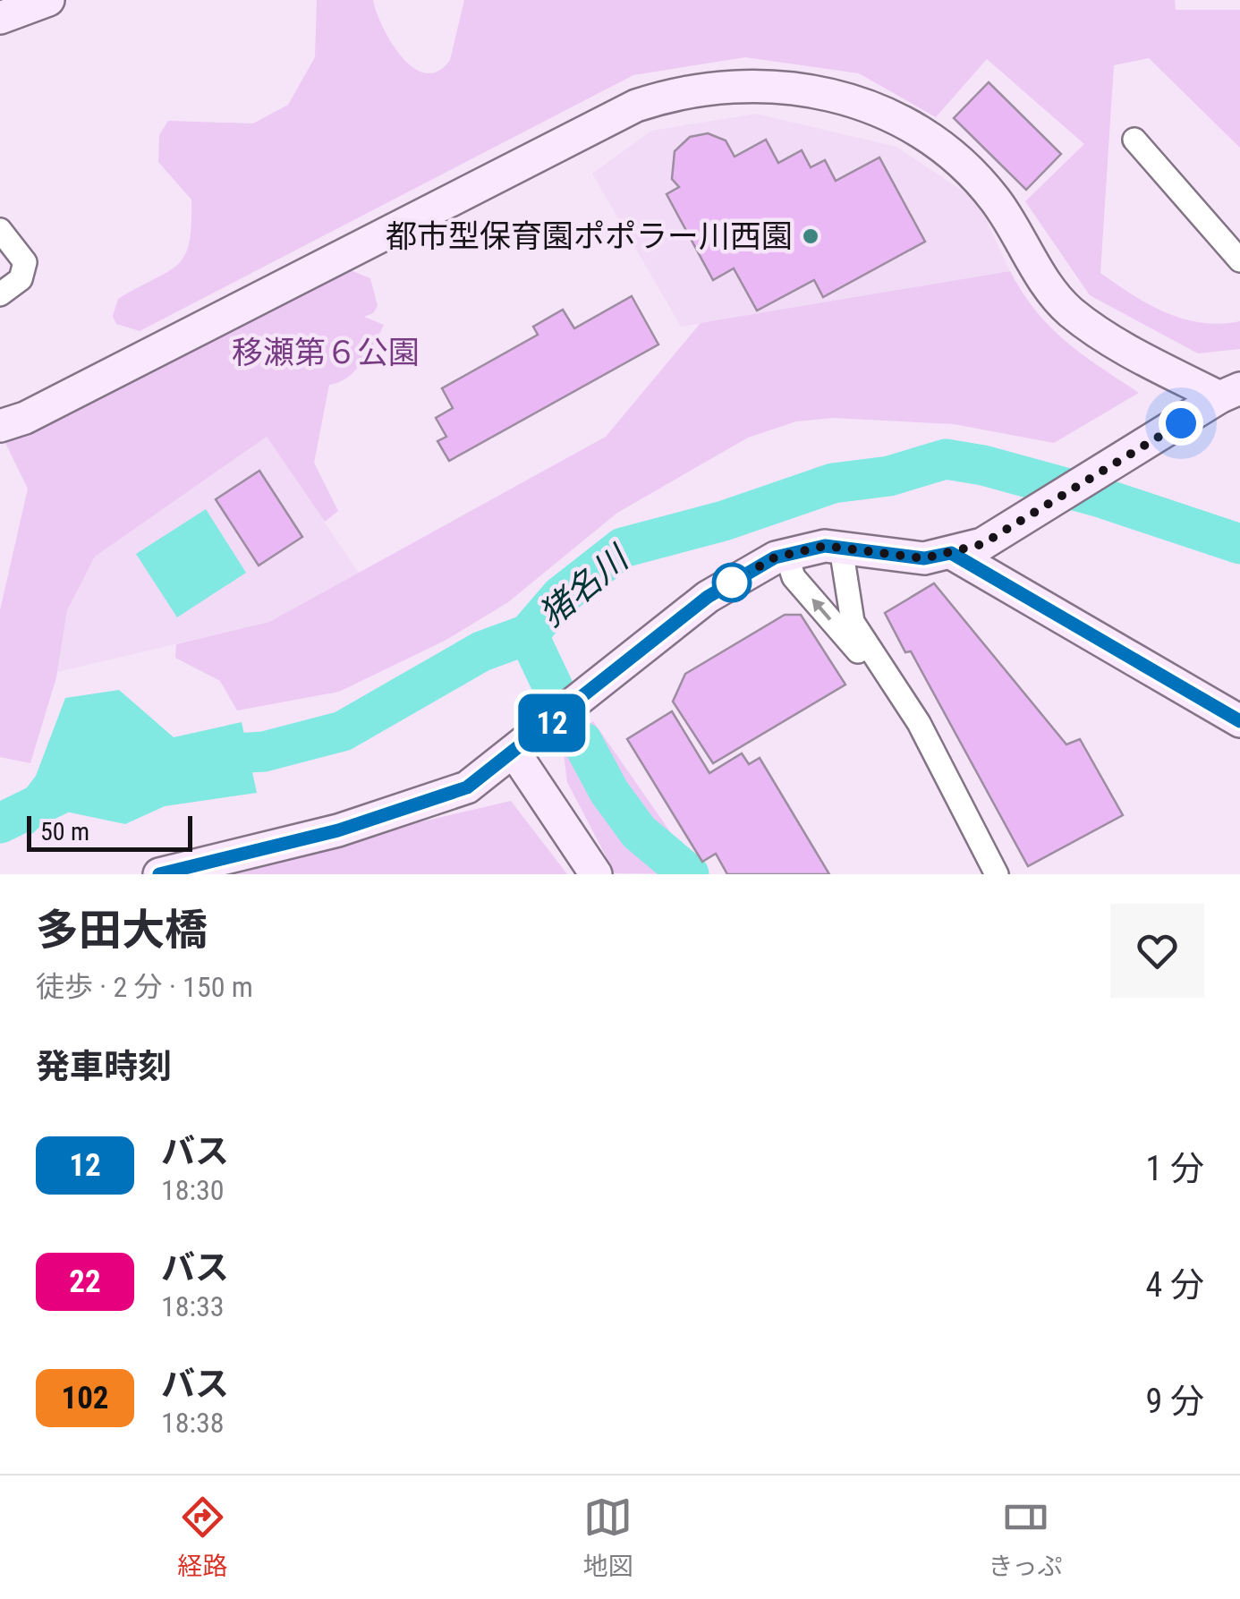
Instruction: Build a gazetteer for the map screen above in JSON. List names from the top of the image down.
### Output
{
  "water": ["猪名川"],
  "parks": ["移瀬第６公園"],
  "places": ["都市型保育園ポポラー川西園"],
  "lines": ["bus line 12"],
  "scale_bar": "50 m",
  "page": {
    "on_map": "12",
    "scale": "50 m",
    "heading": [
      ["多田大橋", "徒歩 · 2 分 · 150 m"],
      "発車時刻"
    ],
    "list": [
      {
        "mark": "12",
        "name": "バス",
        "note": "18:30",
        "value": "1 分"
      },
      {
        "mark": "22",
        "name": "バス",
        "note": "18:33",
        "value": "4 分"
      },
      {
        "mark": "102",
        "name": "バス",
        "note": "18:38",
        "value": "9 分"
      }
    ],
    "tabs": ["経路", "地図", "きっぷ"]
  }
}
